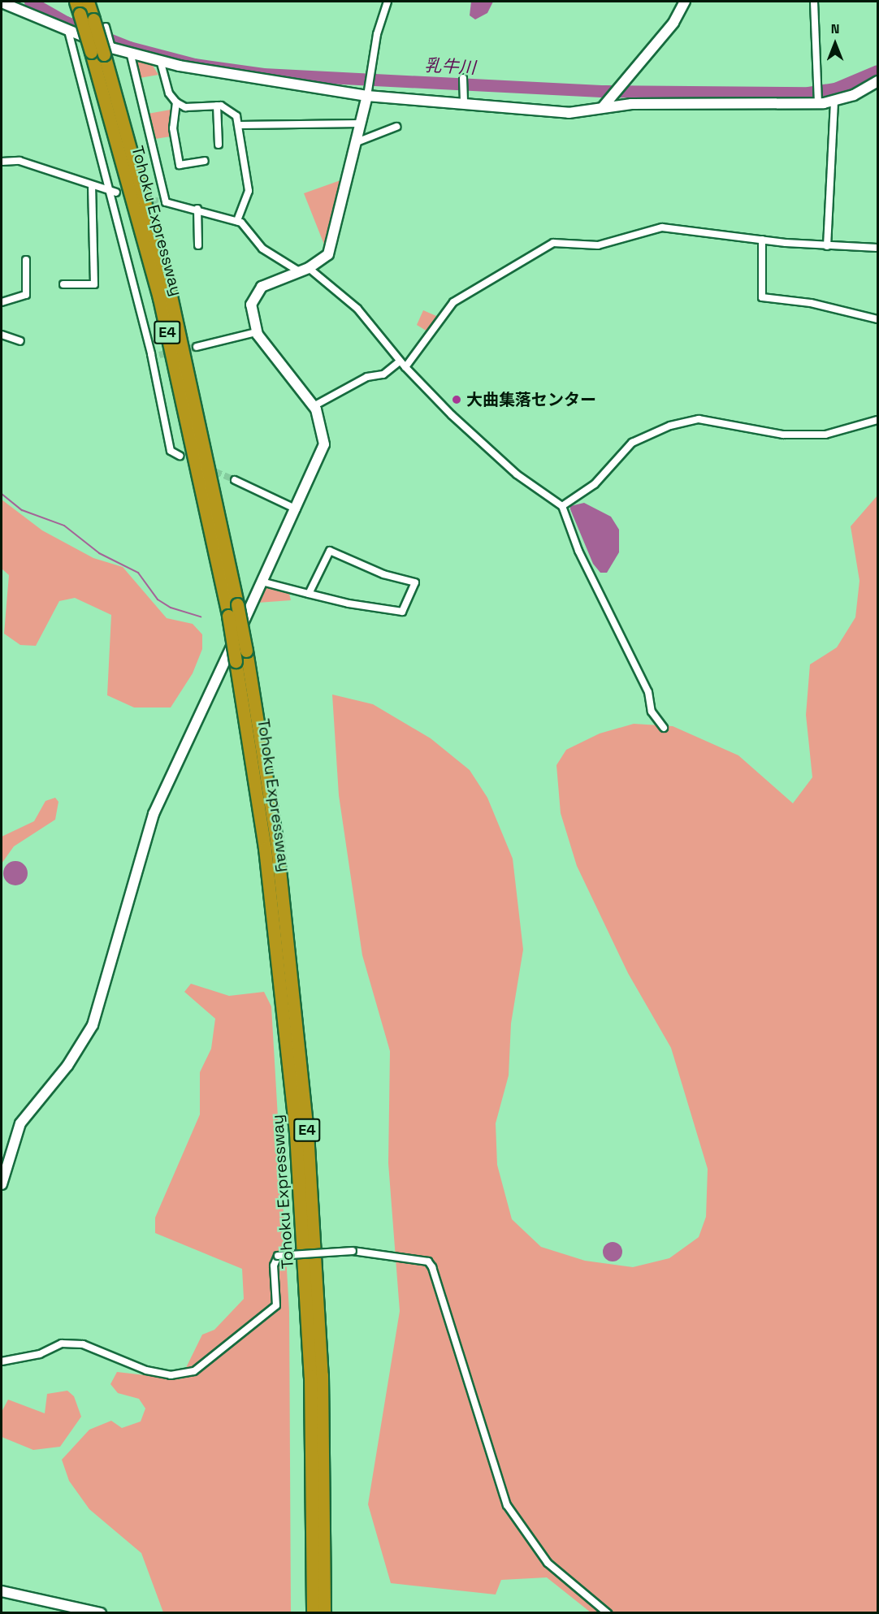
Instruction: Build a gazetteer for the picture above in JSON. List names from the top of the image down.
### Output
{
  "streets": {
    "highway": ["Tohoku Expressway", "E4"]
  },
  "water": ["乳牛川"],
  "places": ["大曲集落センター"],
  "north": "top"
}
